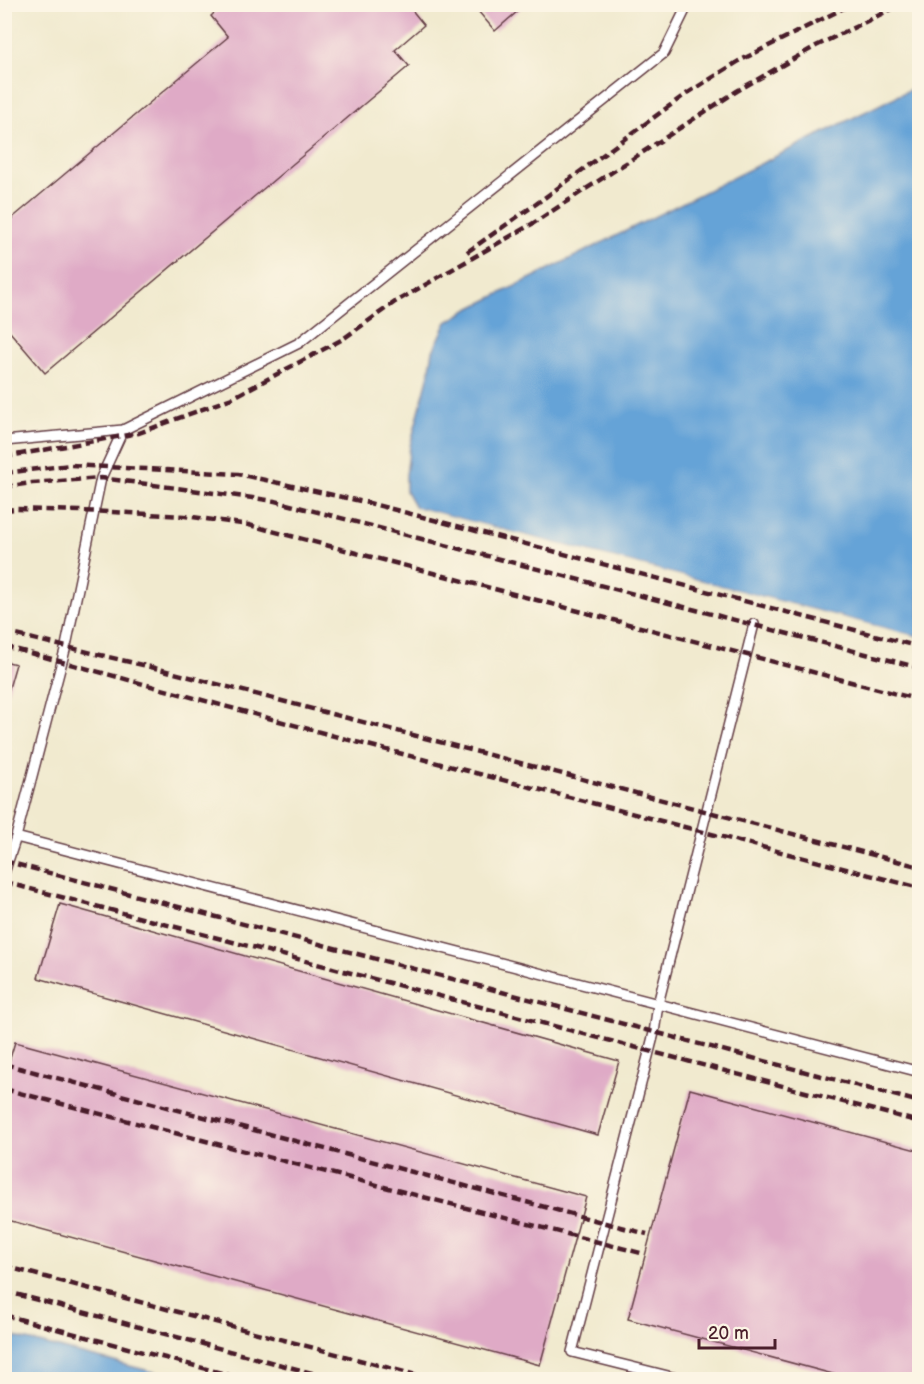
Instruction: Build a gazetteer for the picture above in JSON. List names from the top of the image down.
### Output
{
  "scale_bar": "20 m"
}
